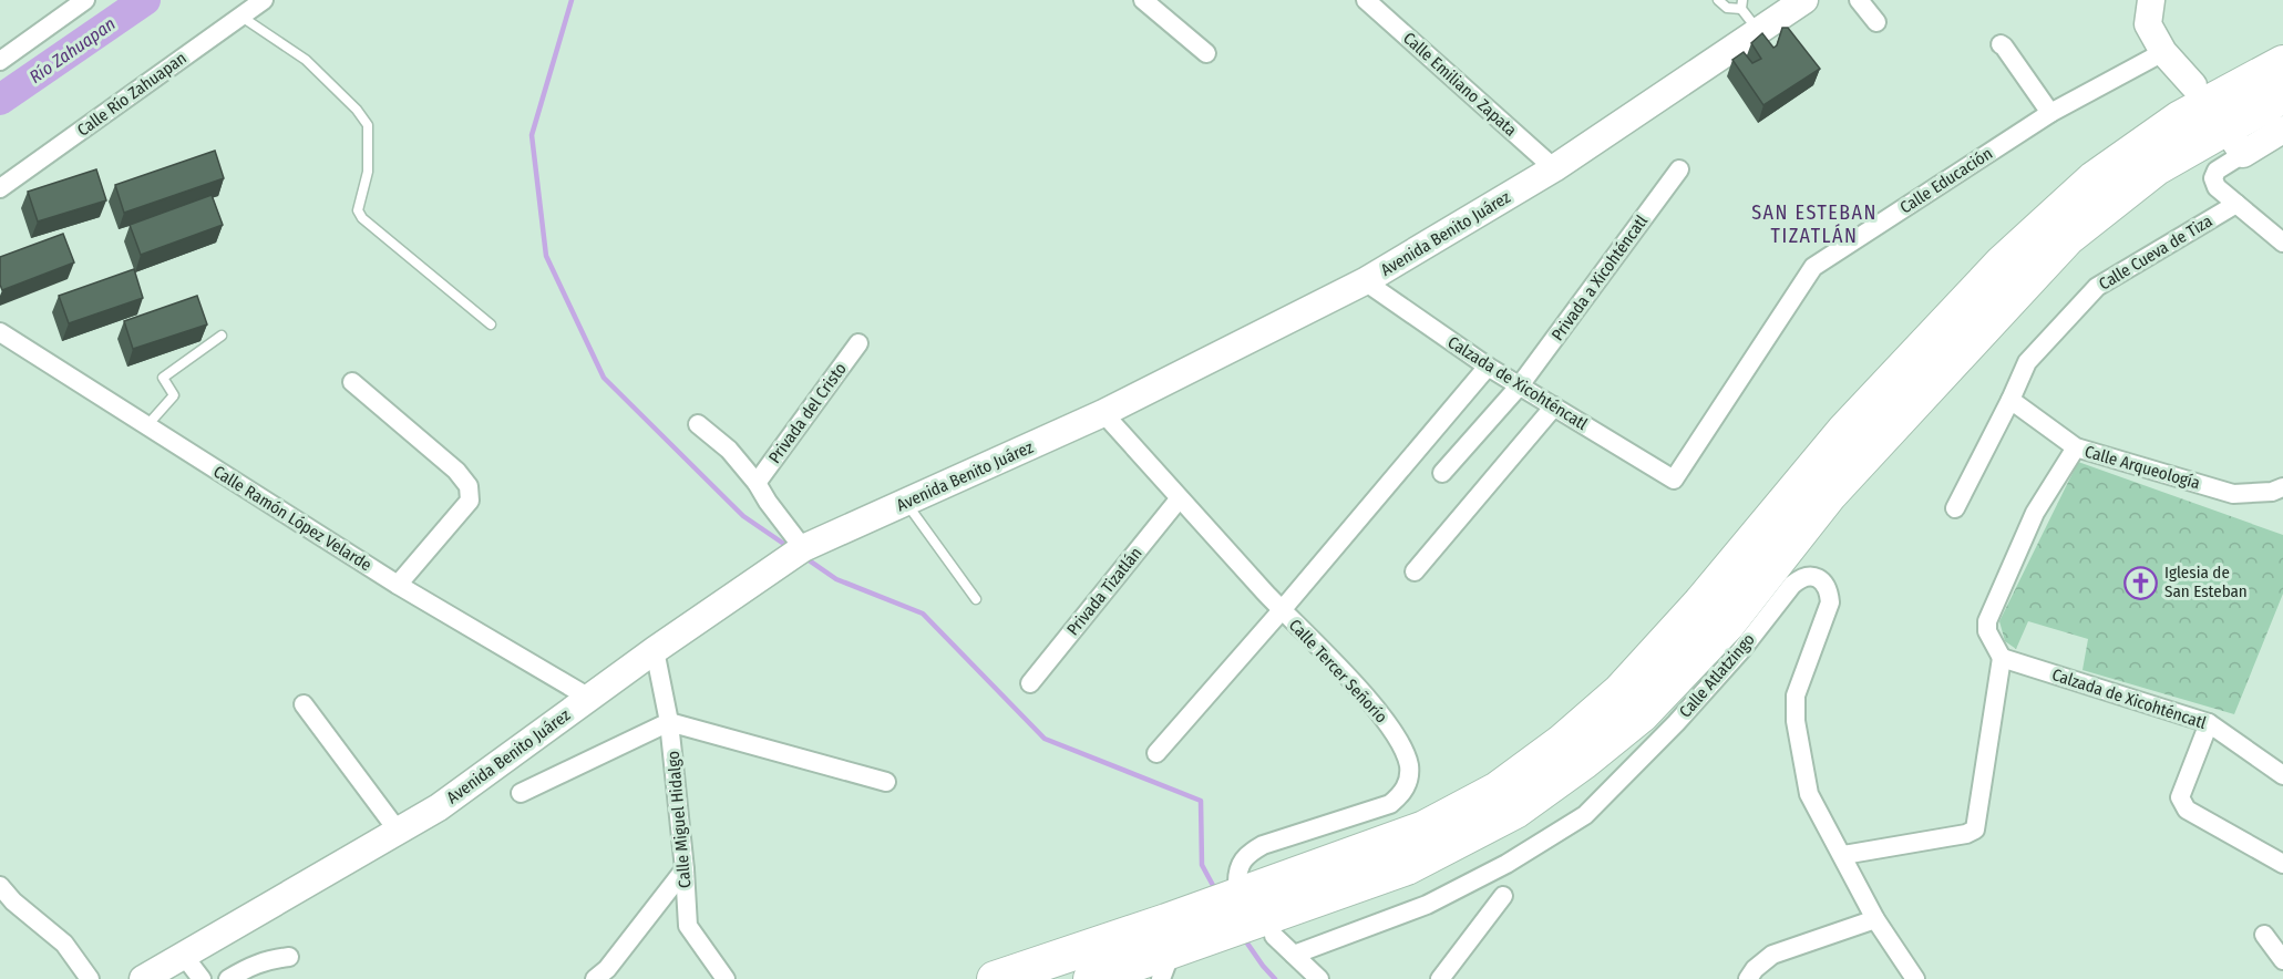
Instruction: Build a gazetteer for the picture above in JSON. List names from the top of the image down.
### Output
{
  "streets": {
    "main road": ["Avenida Benito Juárez"],
    "street": [
      "Calle Emiliano Zapata",
      "Calle Río Zahuapan",
      "Calle Educación",
      "Calle Cueva de Tiza",
      "Privada a Xicohténcatl",
      "Calzada de Xicohténcatl",
      "Privada del Cristo",
      "Calle Arqueología",
      "Calle Ramón López Velarde",
      "Privada Tizatlán",
      "Calle Tercer Señorío",
      "Calle Atlatzingo",
      "Calle Miguel Hidalgo"
    ]
  },
  "crossings": [
    ["Calle Emiliano Zapata", "Avenida Benito Juárez"],
    ["Calle Educación", "Calzada de Xicohténcatl"],
    ["Avenida Benito Juárez", "Calzada de Xicohténcatl"],
    ["Avenida Benito Juárez", "Privada del Cristo"],
    ["Avenida Benito Juárez", "Calle Ramón López Velarde"],
    ["Avenida Benito Juárez", "Calle Tercer Señorío"],
    ["Avenida Benito Juárez", "Calle Miguel Hidalgo"],
    ["Privada a Xicohténcatl", "Calzada de Xicohténcatl"],
    ["Calzada de Xicohténcatl", "Calle Arqueología"],
    ["Privada Tizatlán", "Calle Tercer Señorío"]
  ],
  "districts": ["SAN ESTEBAN TIZATLÁN"],
  "water": ["Río Zahuapan"],
  "places": {
    "church": ["Iglesia de San Esteban"]
  }
}
